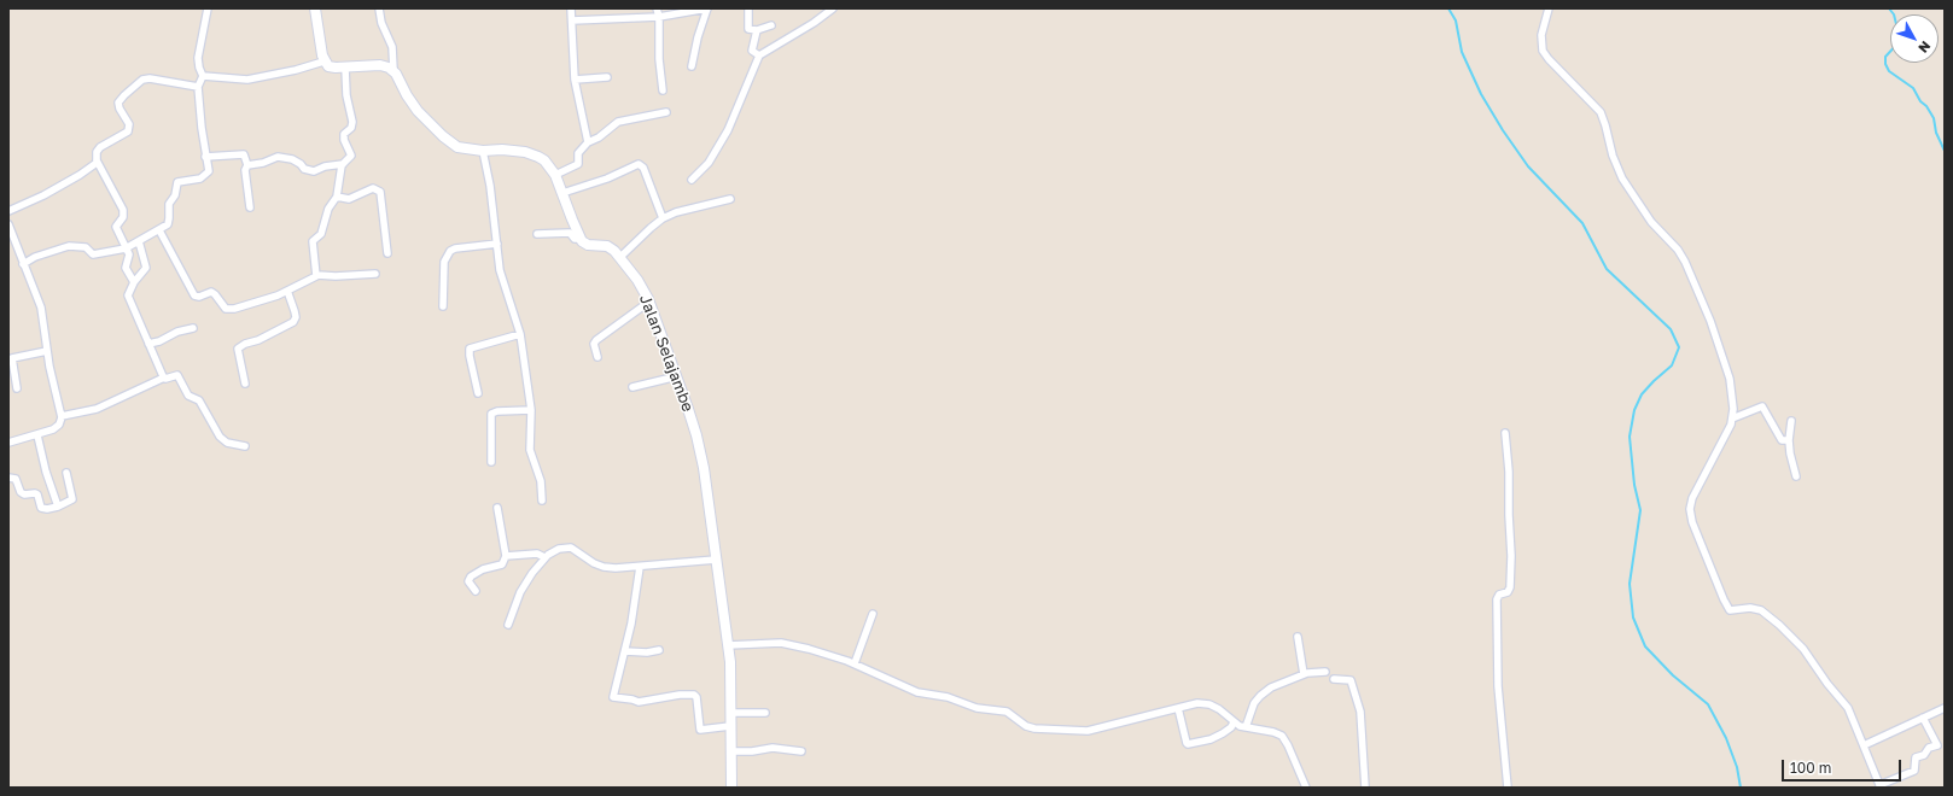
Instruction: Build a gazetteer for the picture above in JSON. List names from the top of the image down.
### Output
{
  "streets": {
    "street": ["Jalan Selajambe"]
  },
  "scale_bar": "100 m",
  "north": "bottom right"
}
